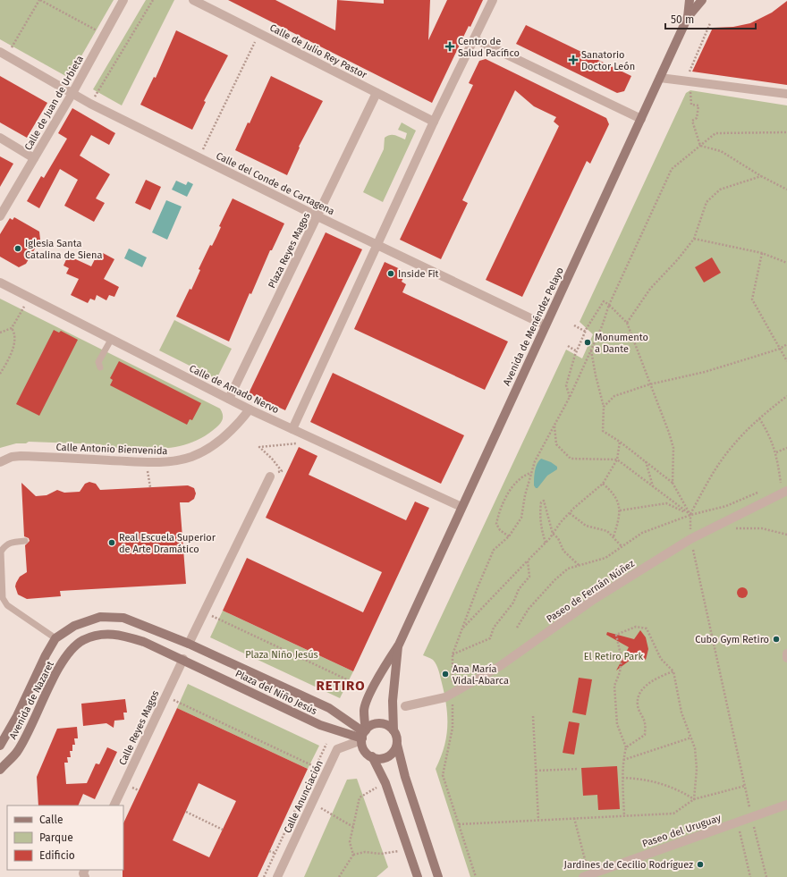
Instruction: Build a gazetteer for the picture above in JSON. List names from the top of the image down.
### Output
{
  "streets": {
    "main road": ["Avenida de Menéndez Pelayo", "Plaza del Niño Jesús", "Avenida de Nazaret"],
    "street": [
      "Calle de Julio Rey Pastor",
      "Calle de Juan de Urbieta",
      "Calle del Conde de Cartagena",
      "Plaza Reyes Magos",
      "Calle de Amado Nervo",
      "Calle Antonio Bienvenida",
      "Paseo de Fernán Núñez",
      "Calle Reyes Magos",
      "Calle Anunciación",
      "Paseo del Uruguay"
    ]
  },
  "crossings": [
    ["Calle de Julio Rey Pastor", "Plaza Reyes Magos"],
    ["Calle de Juan de Urbieta", "Calle del Conde de Cartagena"],
    ["Calle del Conde de Cartagena", "Plaza Reyes Magos"],
    ["Calle del Conde de Cartagena", "Avenida de Menéndez Pelayo"],
    ["Plaza Reyes Magos", "Calle de Amado Nervo"],
    ["Avenida de Menéndez Pelayo", "Calle de Amado Nervo"],
    ["Avenida de Menéndez Pelayo", "Plaza del Niño Jesús"],
    ["Avenida de Menéndez Pelayo", "Calle Anunciación"],
    ["Calle de Amado Nervo", "Calle Antonio Bienvenida"],
    ["Plaza del Niño Jesús", "Avenida de Nazaret"],
    ["Plaza del Niño Jesús", "Calle Reyes Magos"],
    ["Plaza del Niño Jesús", "Calle Anunciación"],
    ["Avenida de Nazaret", "Calle Reyes Magos"]
  ],
  "districts": ["RETIRO"],
  "parks": ["Plaza Niño Jesús", "El Retiro Park"],
  "places": {
    "health": ["Centro de Salud Pacífico", "Sanatorio Doctor León"],
    "other": [
      "Iglesia Santa Catalina de Siena",
      "Inside Fit",
      "Monumento a Dante",
      "Real Escuela Superior de Arte Dramático",
      "Cubo Gym Retiro",
      "Ana María Vidal-Abarca",
      "Jardines de Cecilio Rodríguez"
    ]
  },
  "legend": ["Calle", "Parque", "Edificio"],
  "scale_bar": "50 m"
}
